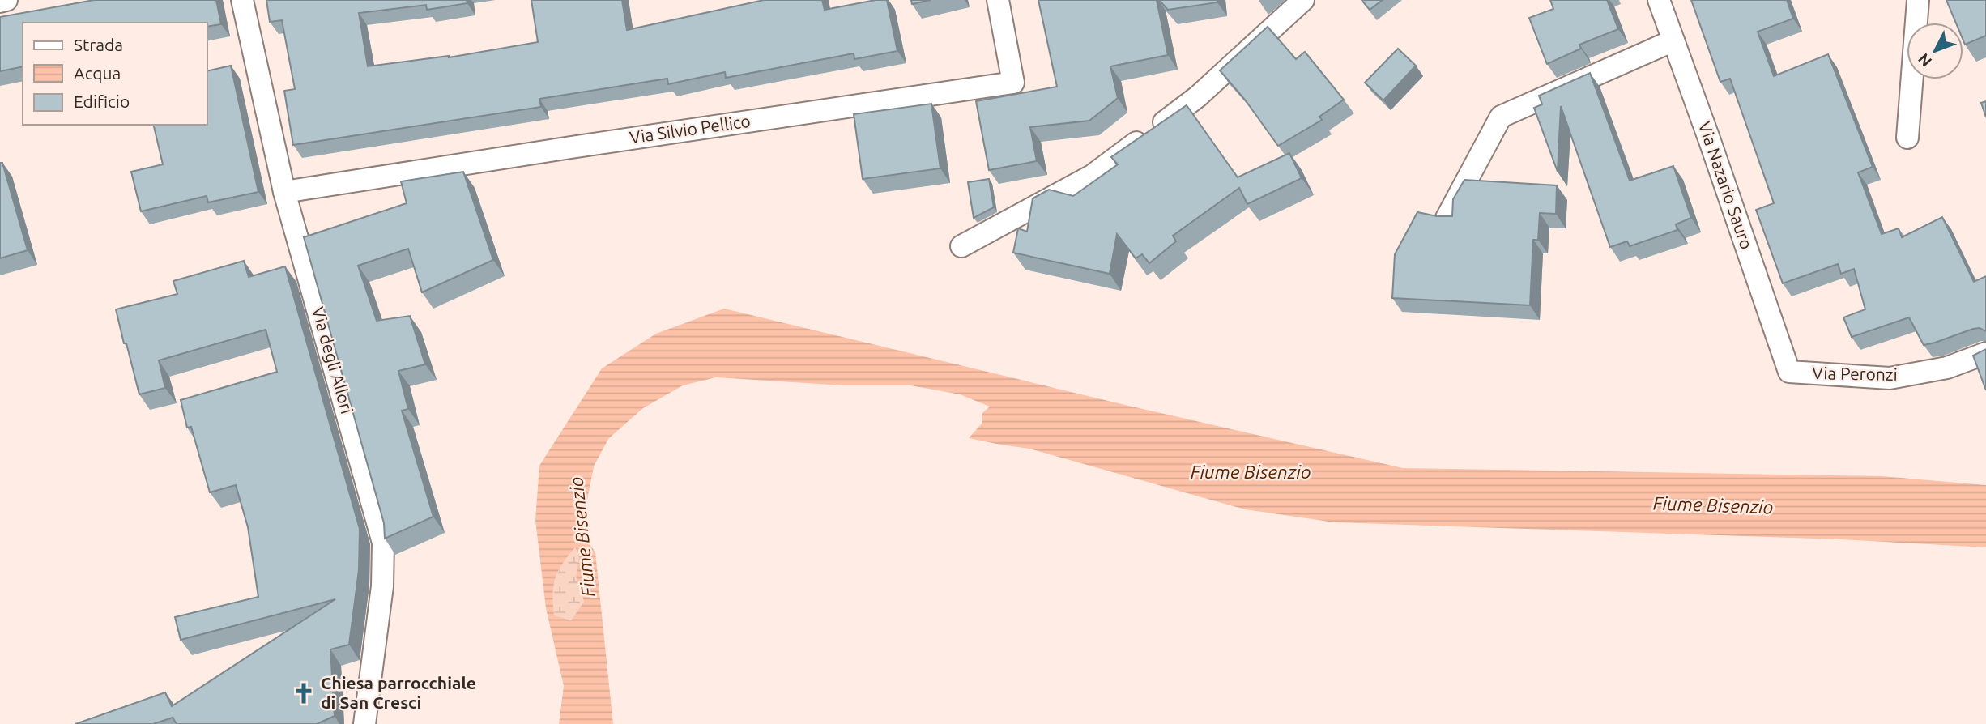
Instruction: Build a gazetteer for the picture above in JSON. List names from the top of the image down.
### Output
{
  "streets": {
    "street": [
      "Via Silvio Pellico",
      "Via Nazario Sauro",
      "Via degli Allori",
      "Via Peronzi"
    ]
  },
  "crossings": [
    ["Via Silvio Pellico", "Via degli Allori"],
    ["Via Nazario Sauro", "Via Peronzi"]
  ],
  "water": ["Fiume Bisenzio"],
  "places": {
    "church": ["Chiesa parrocchiale di San Cresci"]
  },
  "legend": ["Strada", "Acqua", "Edificio"],
  "north": "bottom left"
}
